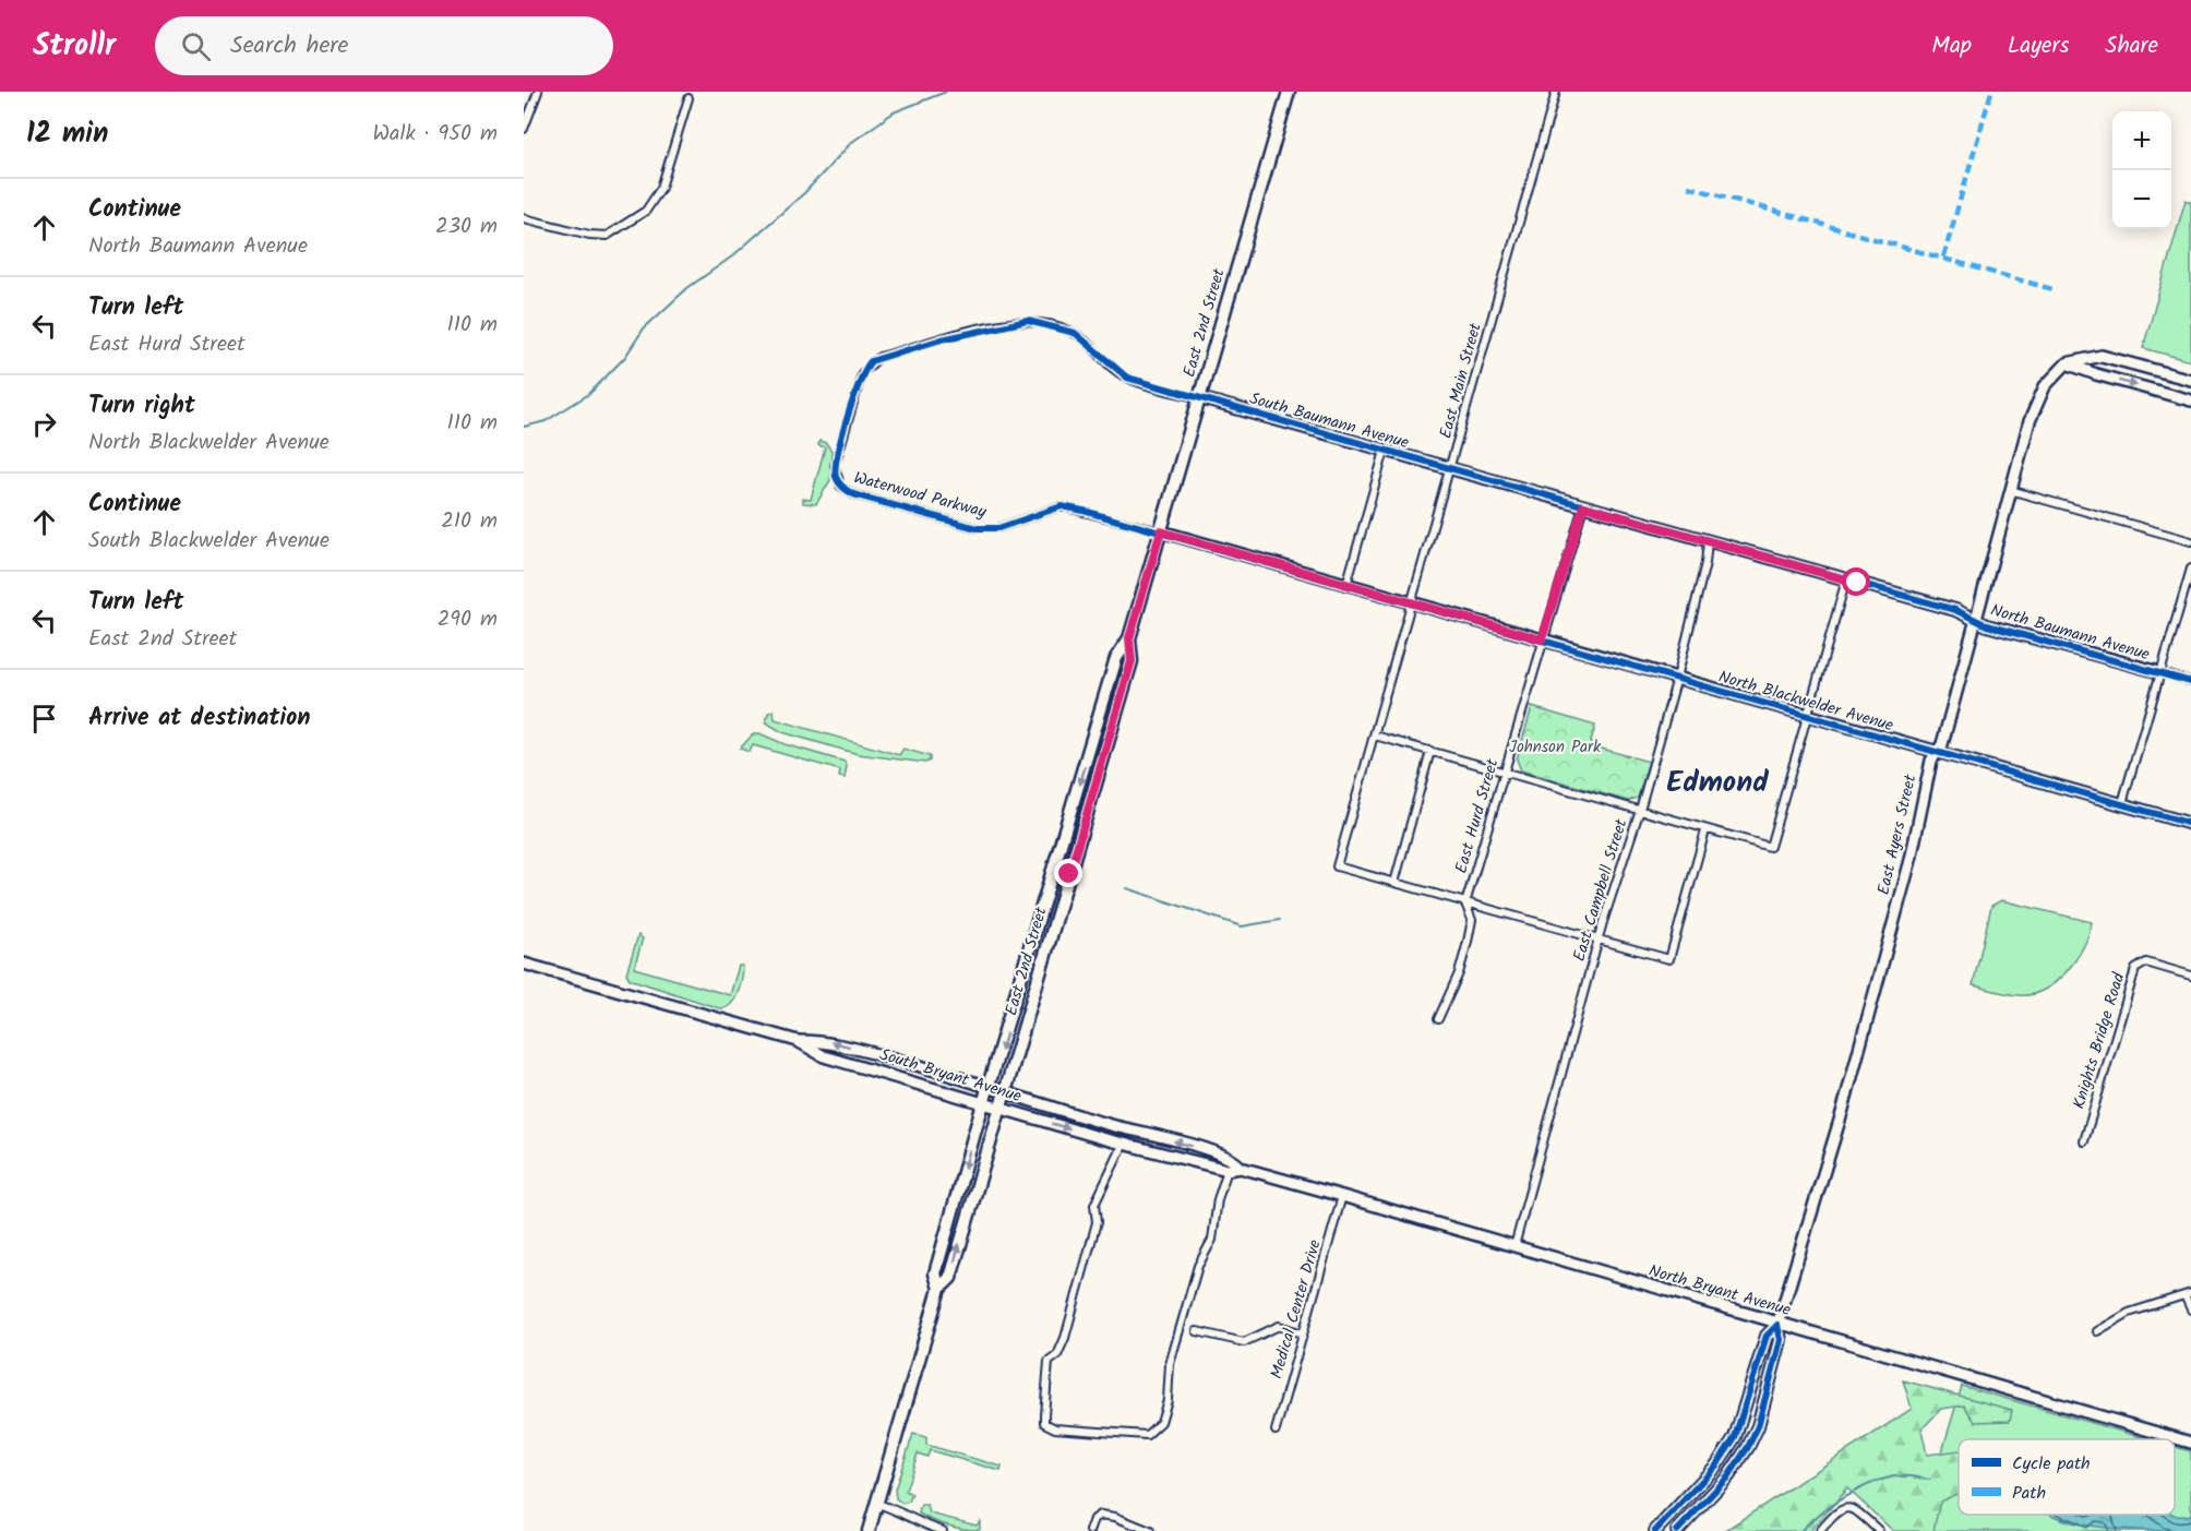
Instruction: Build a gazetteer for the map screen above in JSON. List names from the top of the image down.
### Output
{
  "streets": {
    "main road": ["East 2nd Street"],
    "street": [
      "East Main Street",
      "South Baumann Avenue",
      "Waterwood Parkway",
      "North Baumann Avenue",
      "North Blackwelder Avenue",
      "East Hurd Street",
      "East Ayers Street",
      "East Campbell Street",
      "Knights Bridge Road",
      "South Bryant Avenue",
      "North Bryant Avenue",
      "Medical Center Drive"
    ]
  },
  "crossings": [
    ["East 2nd Street", "South Baumann Avenue"],
    ["East 2nd Street", "Waterwood Parkway"],
    ["East 2nd Street", "North Blackwelder Avenue"],
    ["East 2nd Street", "South Bryant Avenue"],
    ["East Main Street", "South Baumann Avenue"],
    ["East Main Street", "North Baumann Avenue"],
    ["East Main Street", "North Blackwelder Avenue"],
    ["South Baumann Avenue", "Waterwood Parkway"],
    ["South Baumann Avenue", "North Baumann Avenue"],
    ["Waterwood Parkway", "North Blackwelder Avenue"],
    ["North Baumann Avenue", "East Hurd Street"],
    ["North Baumann Avenue", "East Ayers Street"],
    ["North Baumann Avenue", "East Campbell Street"],
    ["North Blackwelder Avenue", "East Hurd Street"],
    ["North Blackwelder Avenue", "East Ayers Street"],
    ["North Blackwelder Avenue", "East Campbell Street"],
    ["East Ayers Street", "North Bryant Avenue"],
    ["East Campbell Street", "North Bryant Avenue"],
    ["South Bryant Avenue", "North Bryant Avenue"],
    ["North Bryant Avenue", "Medical Center Drive"]
  ],
  "districts": ["Edmond"],
  "parks": ["Johnson Park"],
  "legend": ["Cycle path", "Path"],
  "page": {
    "header": "Strollr",
    "search": "Search here",
    "nav": ["Map", "Layers", "Share"],
    "heading": ["12 min", "Walk · 950 m"],
    "map_buttons": ["+", "−"],
    "list": [
      ["Continue", "North Baumann Avenue", "230 m"],
      ["Turn left", "East Hurd Street", "110 m"],
      ["Turn right", "North Blackwelder Avenue", "110 m"],
      ["Continue", "South Blackwelder Avenue", "210 m"],
      ["Turn left", "East 2nd Street", "290 m"],
      "Arrive at destination"
    ]
  }
}
